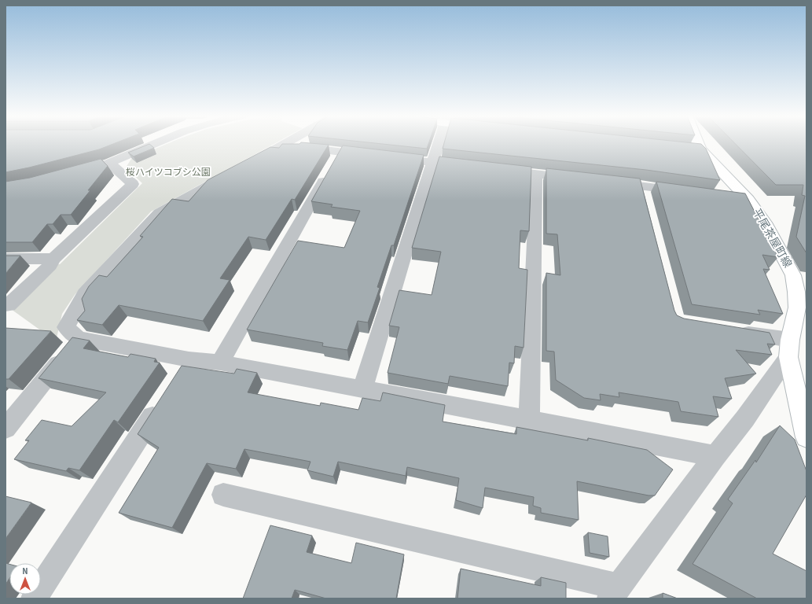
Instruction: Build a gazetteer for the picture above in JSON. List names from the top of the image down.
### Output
{
  "streets": {
    "main road": ["平尾茶屋町線"]
  },
  "parks": ["桜ハイツコブシ公園"],
  "north": "top"
}
